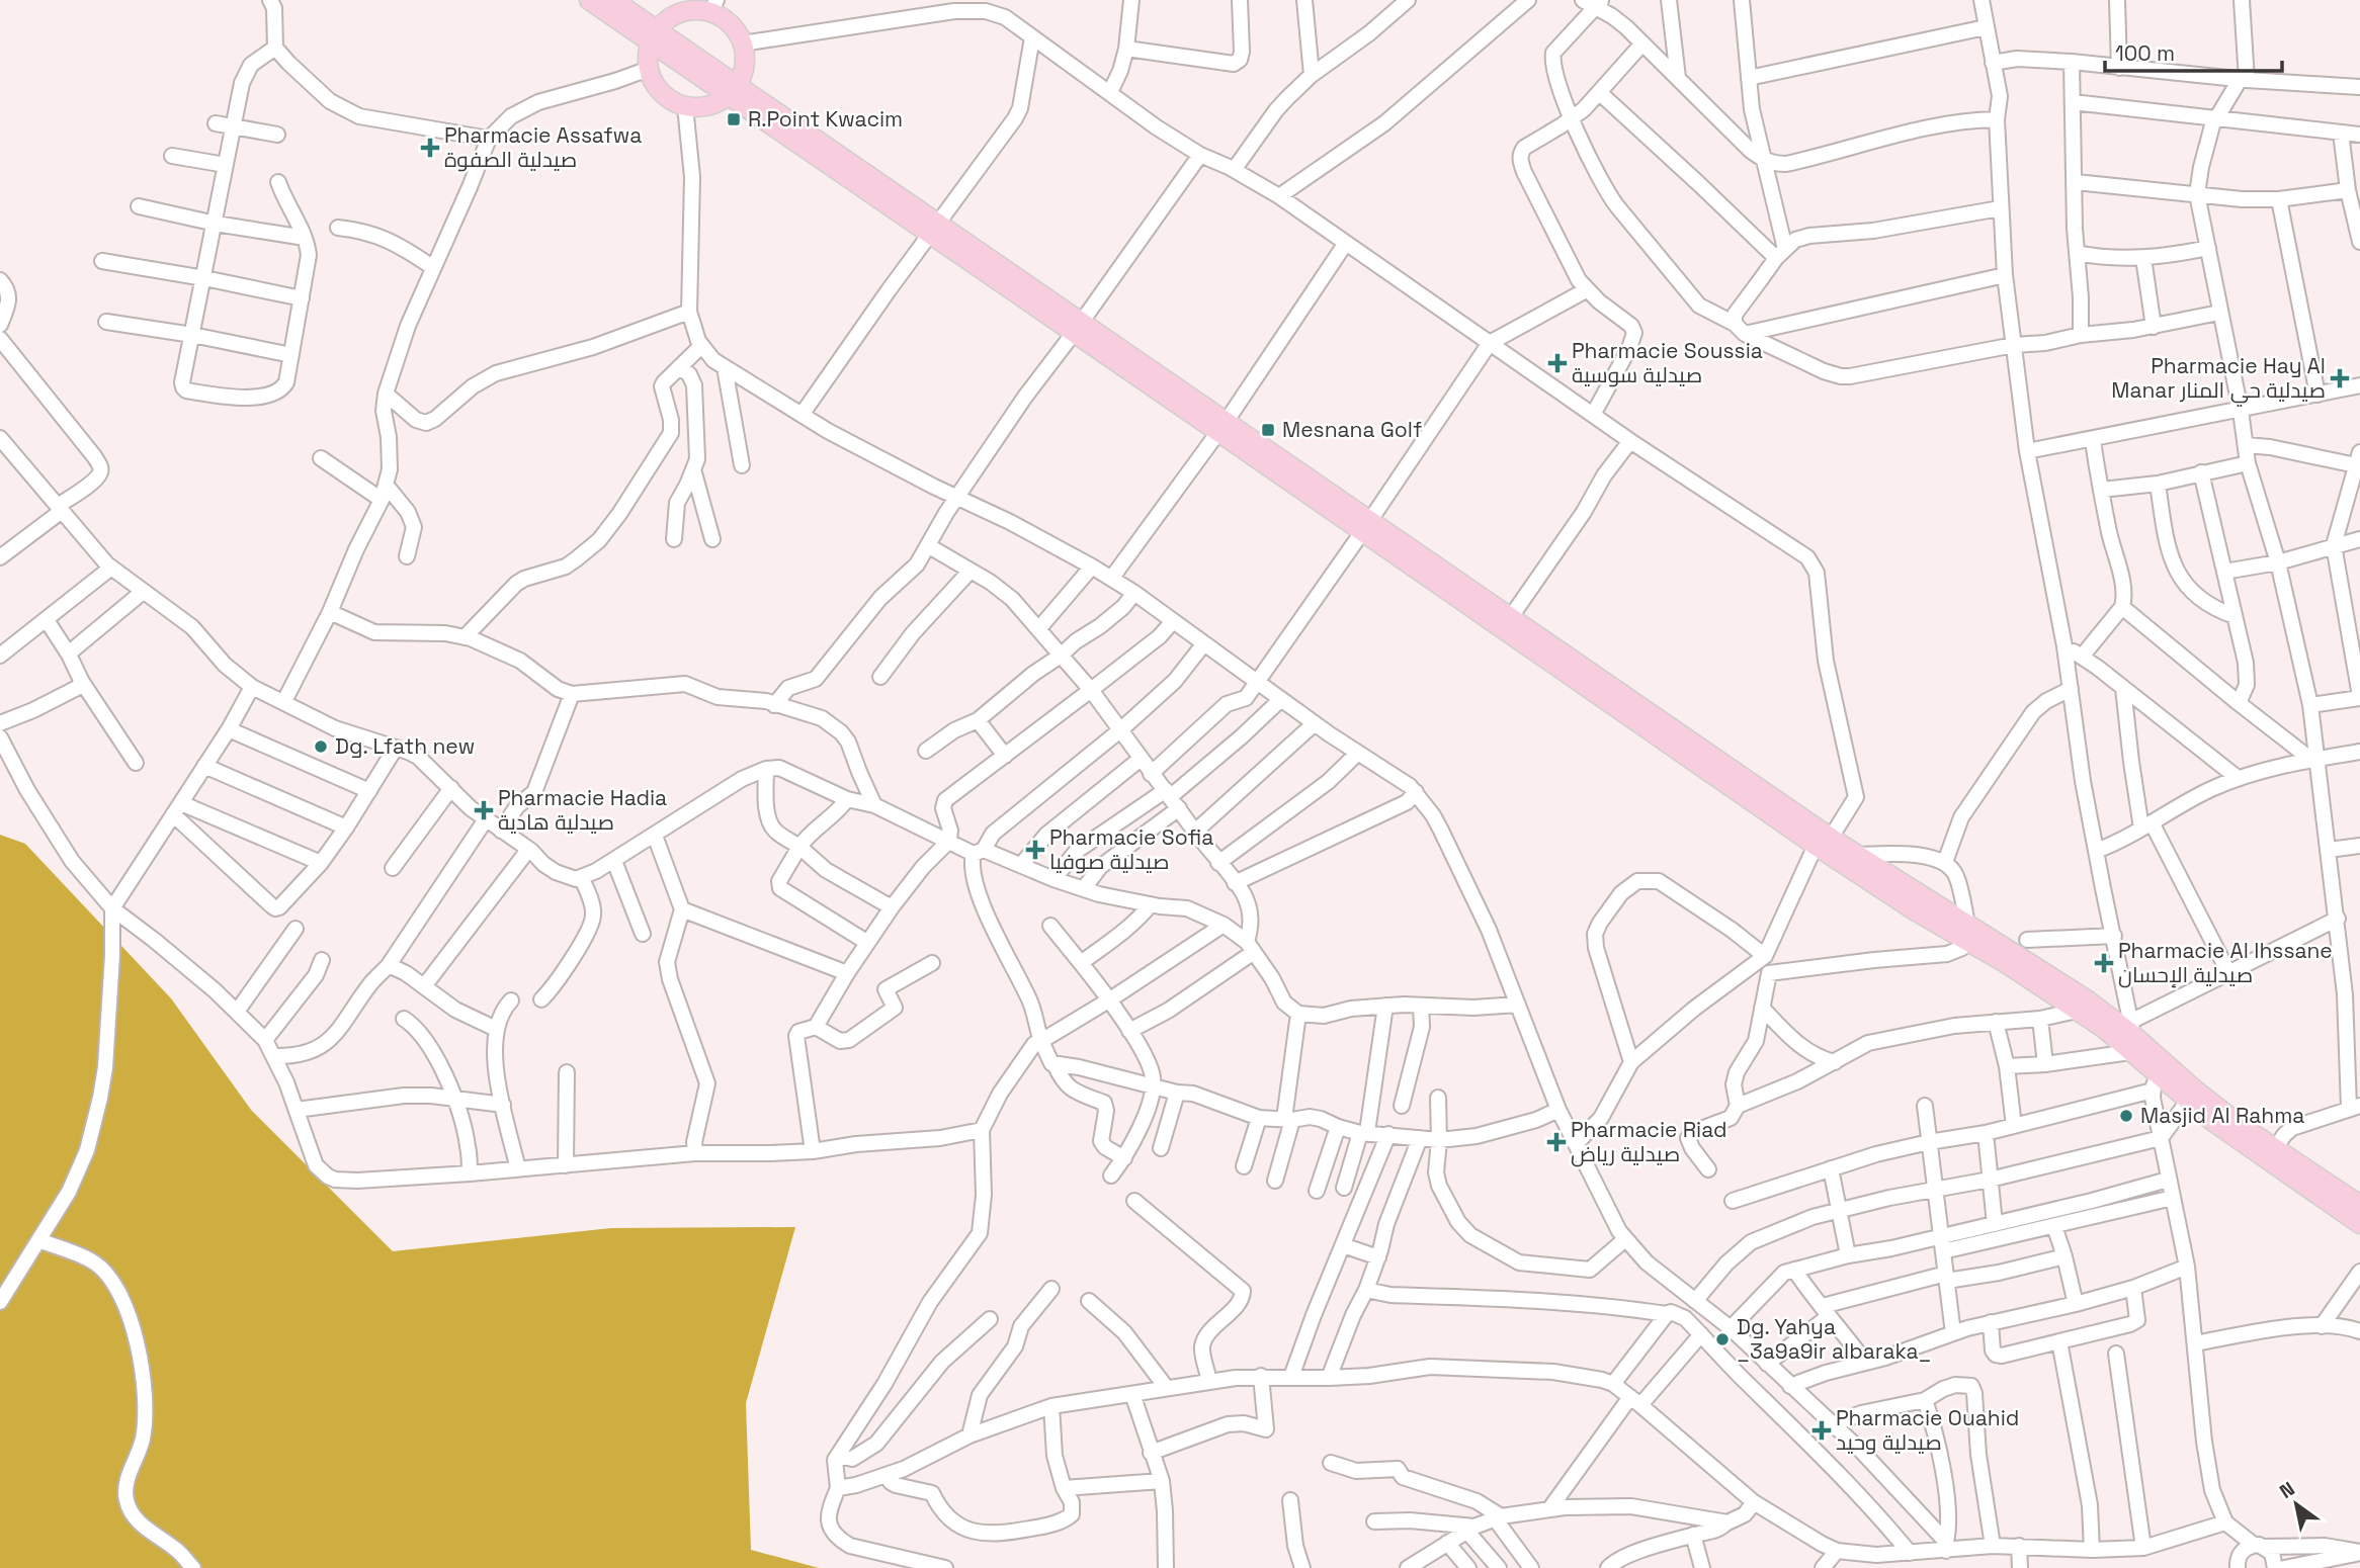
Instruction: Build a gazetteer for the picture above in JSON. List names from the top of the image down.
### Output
{
  "places": {
    "transit": ["R.Point Kwacim", "Mesnana Golf"],
    "health": [
      "Pharmacie Assafwa صيدلية الصفوة",
      "Pharmacie Soussia صيدلية سوسية",
      "Pharmacie Hay Al Manar صيدلية حي المنار",
      "Pharmacie Hadia صيدلية هادية",
      "Pharmacie Sofia صيدلية صوفيا",
      "Pharmacie Al Ihssane صيدلية الإحسان",
      "Pharmacie Riad صيدلية رياض",
      "Pharmacie Ouahid صيدلية وحيد"
    ],
    "other": ["Dg. Lfath new", "Masjid Al Rahma", "Dg. Yahya _3a9a9ir albaraka_"]
  },
  "scale_bar": "100 m",
  "north": "top left"
}
